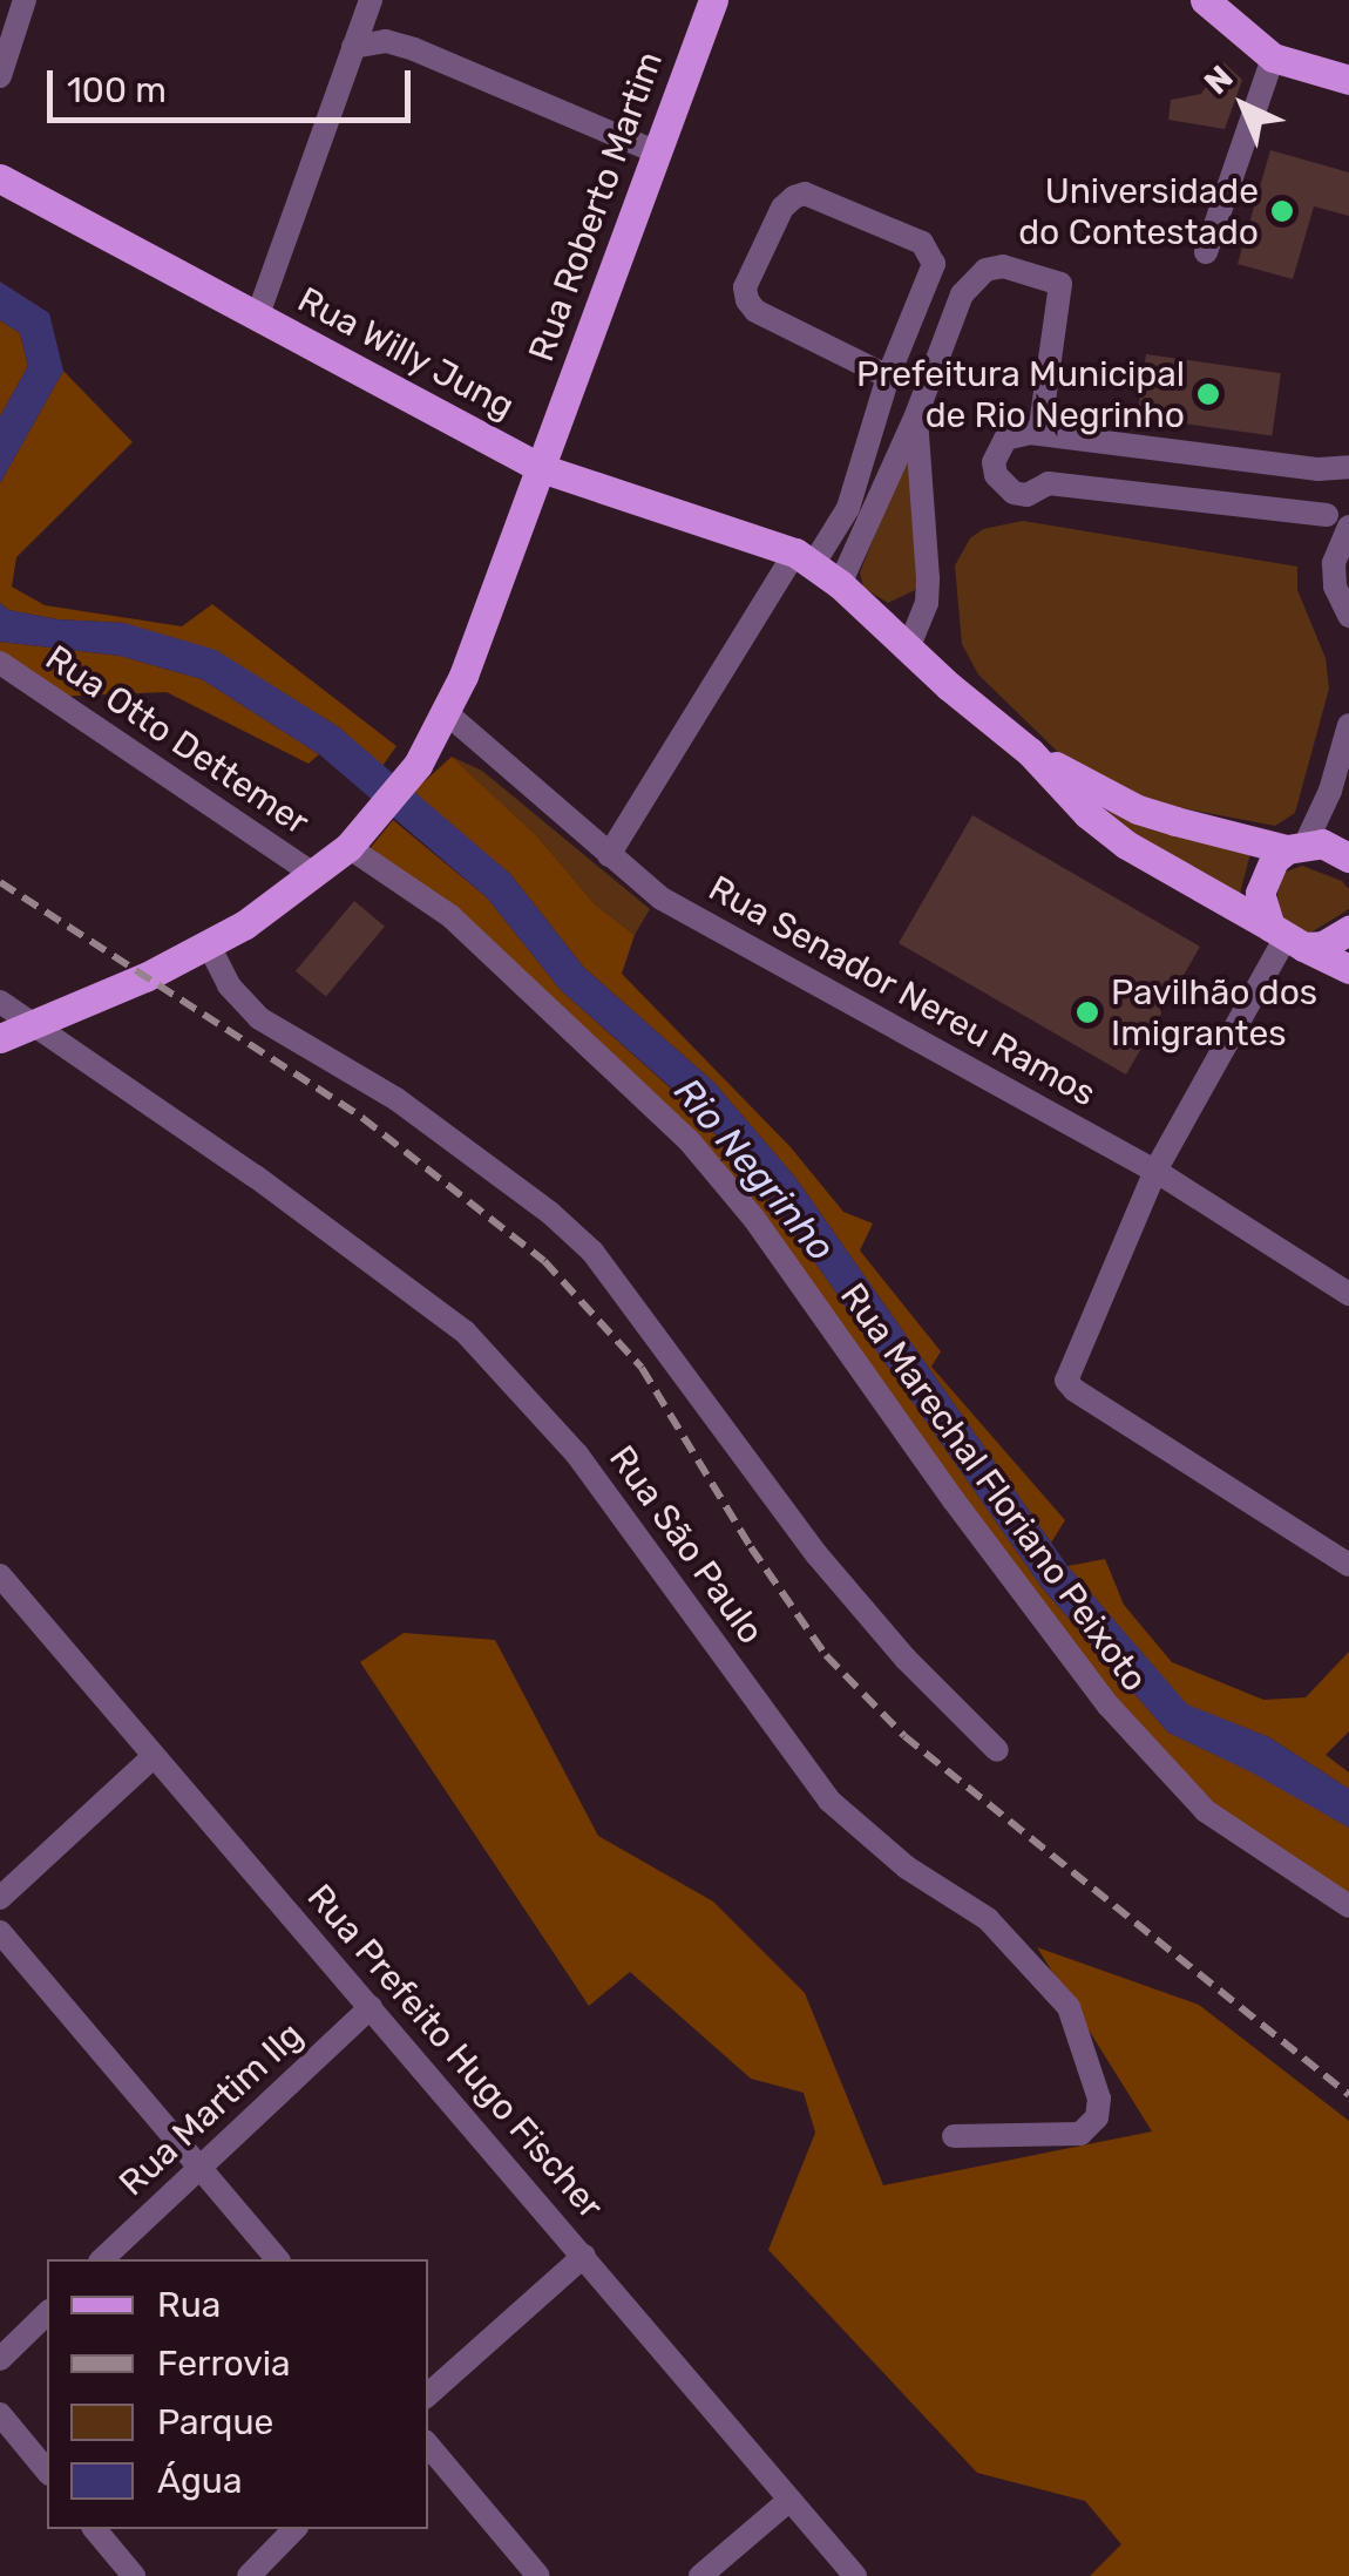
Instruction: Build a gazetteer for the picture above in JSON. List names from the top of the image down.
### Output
{
  "streets": {
    "main road": ["Rua Roberto Martim", "Rua Willy Jung"],
    "street": [
      "Rua Otto Dettemer",
      "Rua Senador Nereu Ramos",
      "Rua Marechal Floriano Peixoto",
      "Rua São Paulo",
      "Rua Prefeito Hugo Fischer",
      "Rua Martim Ilg"
    ]
  },
  "crossings": [
    ["Rua Roberto Martim", "Rua Willy Jung"],
    ["Rua Roberto Martim", "Rua Otto Dettemer"],
    ["Rua Roberto Martim", "Rua Senador Nereu Ramos"],
    ["Rua Roberto Martim", "Rua Marechal Floriano Peixoto"],
    ["Rua Roberto Martim", "Rua São Paulo"],
    ["Rua Prefeito Hugo Fischer", "Rua Martim Ilg"]
  ],
  "water": ["Rio Negrinho"],
  "places": ["Universidade do Contestado", "Prefeitura Municipal de Rio Negrinho", "Pavilhão dos Imigrantes"],
  "legend": [
    "Rua",
    "Ferrovia",
    "Parque",
    "Água"
  ],
  "scale_bar": "100 m",
  "north": "top left"
}
